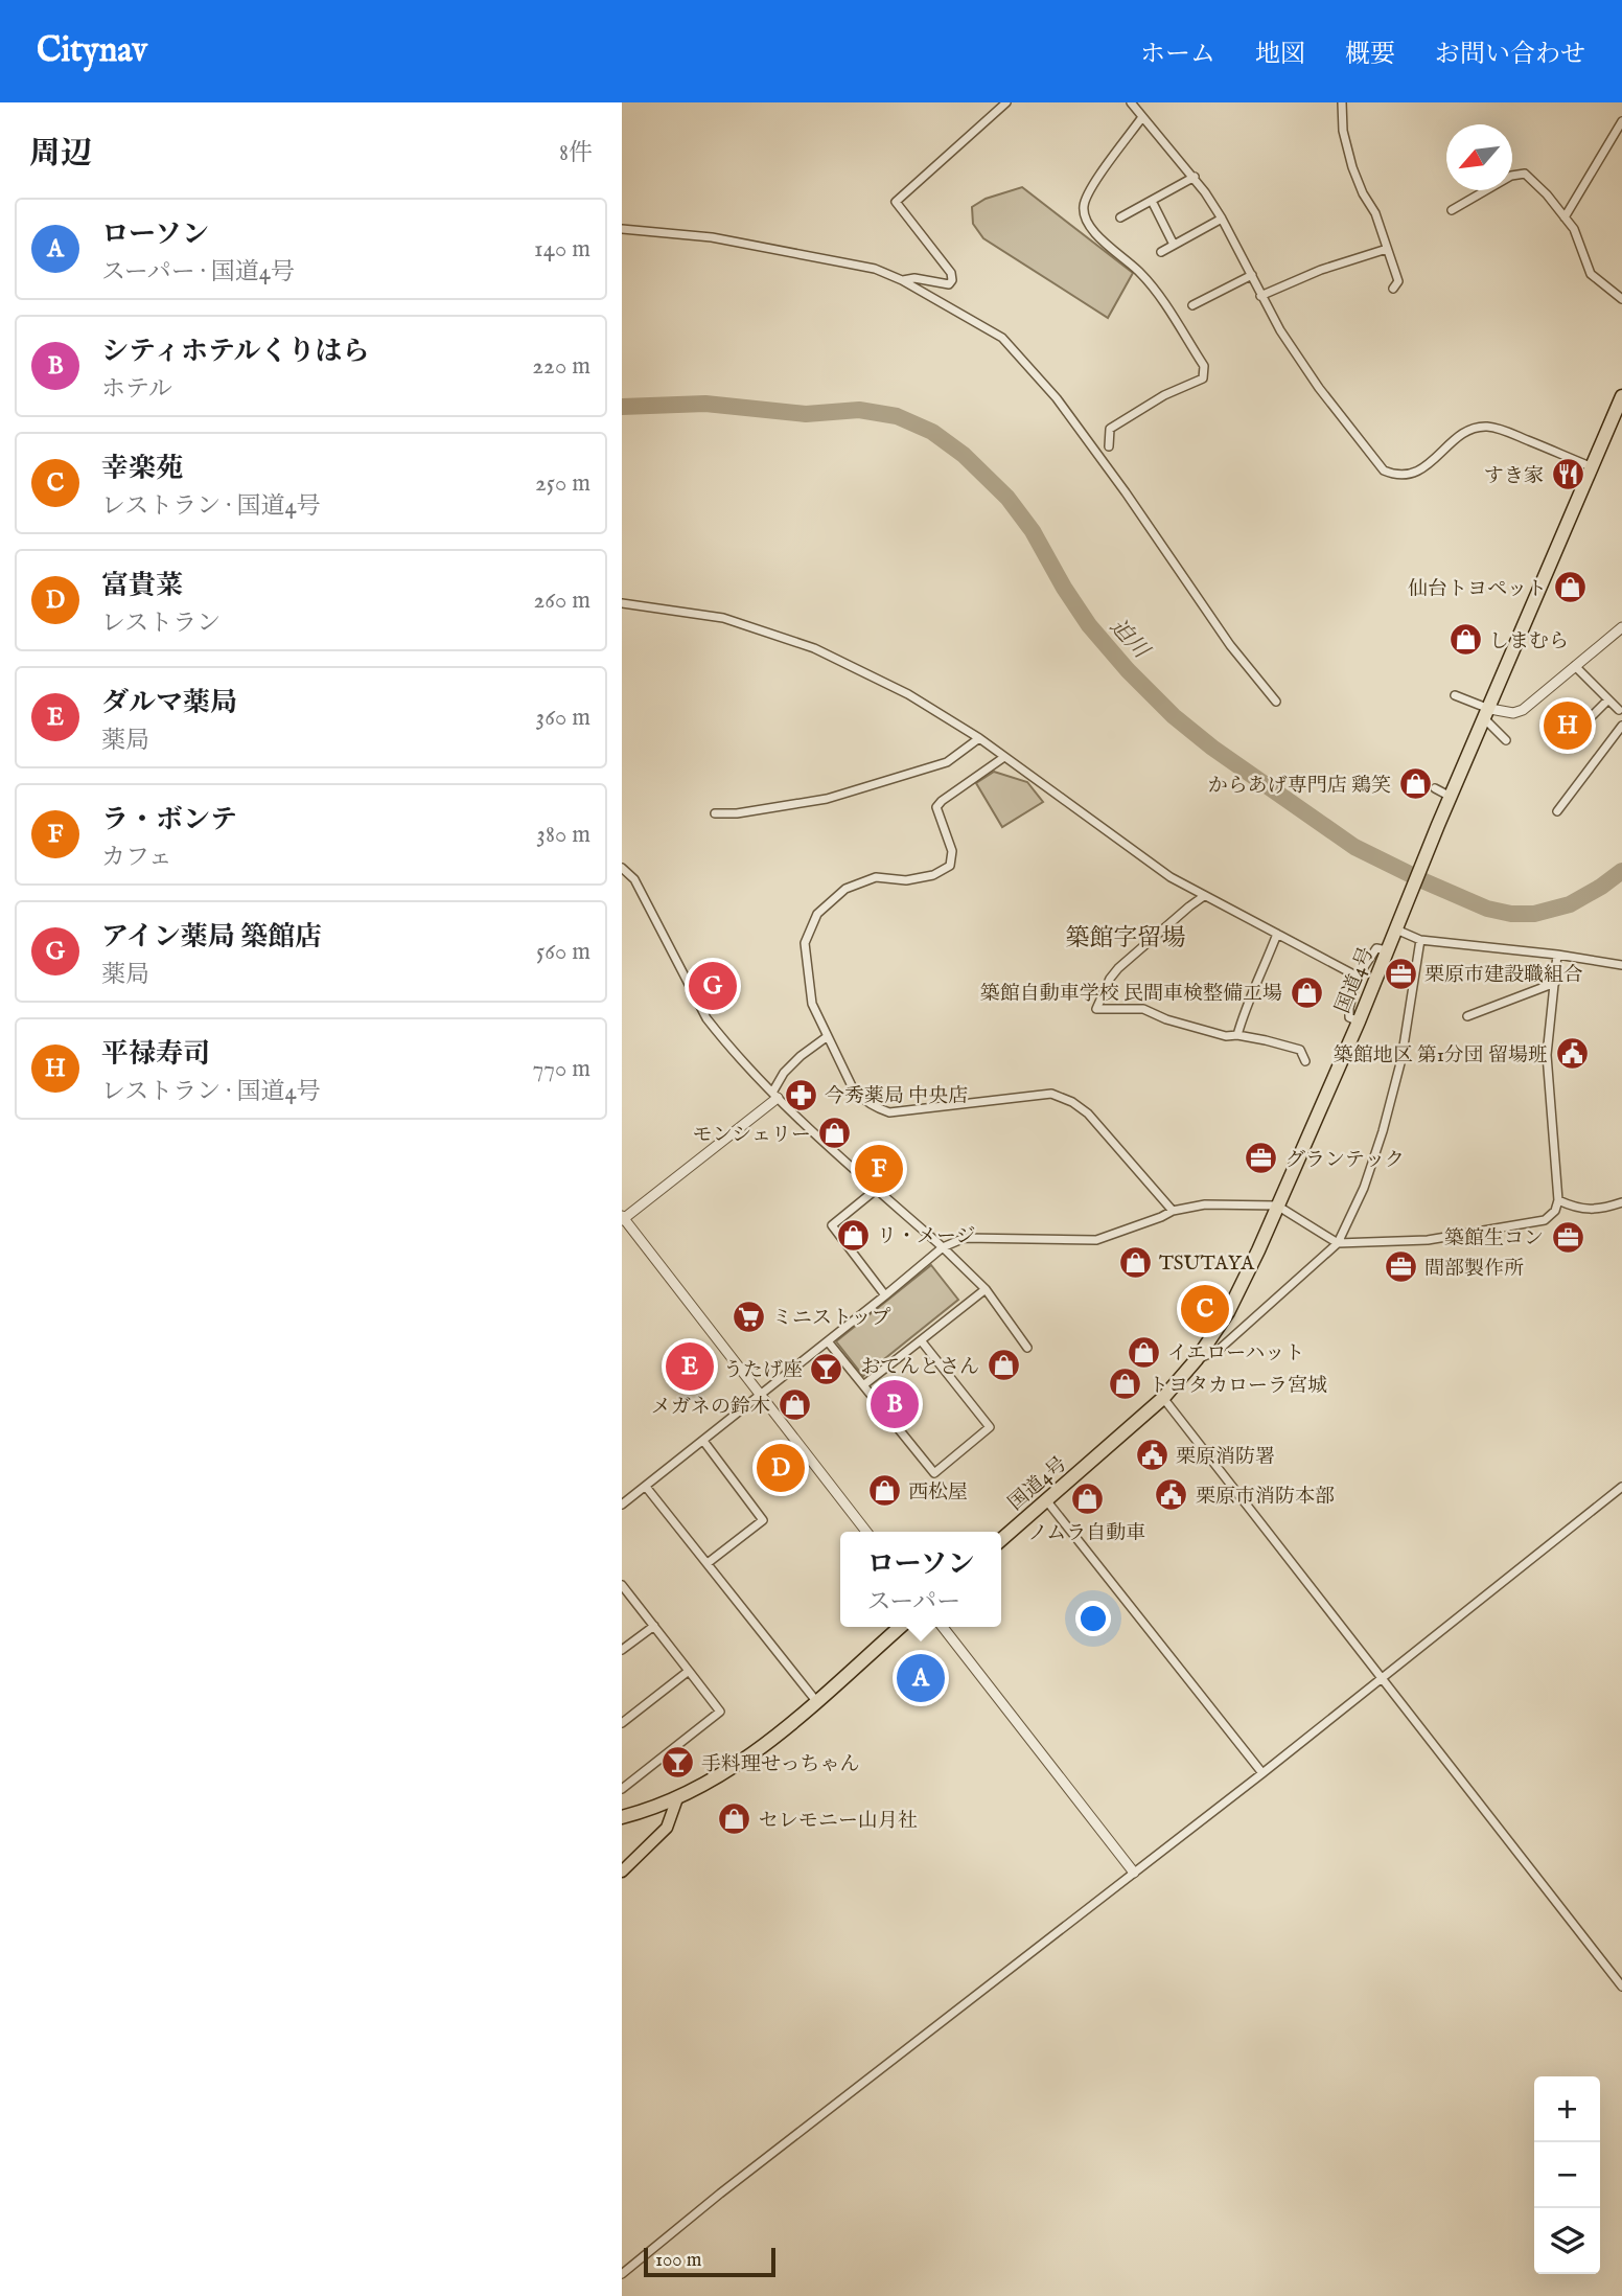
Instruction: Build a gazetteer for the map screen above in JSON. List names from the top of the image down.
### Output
{
  "streets": {
    "highway": ["国道4号"]
  },
  "districts": ["築館字留場"],
  "water": ["迫川"],
  "places": {
    "restaurant": ["すき家"],
    "shop": [
      "仙台トヨペット",
      "しまむら",
      "からあげ専門店 鶏笑",
      "築館自動車学校 民間車検整備工場",
      "モンシェリー",
      "リ・メージ",
      "TSUTAYA",
      "イエローハット",
      "おてんとさん",
      "トヨタカローラ宮城",
      "メガネの鈴木",
      "西松屋",
      "ノムラ自動車",
      "セレモニー山月社"
    ],
    "office": [
      "栗原市建設職組合",
      "グランテック",
      "築館生コン",
      "間部製作所"
    ],
    "public building": ["築館地区 第1分団 留場班", "栗原消防署", "栗原市消防本部"],
    "pharmacy": ["今秀薬局 中央店"],
    "supermarket": ["ミニストップ"],
    "bar": ["うたげ座", "手料理せっちゃん"]
  },
  "scale_bar": "100 m",
  "north": "bottom left",
  "page": {
    "header": "Citynav",
    "nav": [
      "ホーム",
      "地図",
      "概要",
      "お問い合わせ"
    ],
    "heading": ["周辺", "8件"],
    "list": [
      {
        "mark": "A",
        "name": "ローソン",
        "note": "スーパー · 国道4号",
        "value": "140 m"
      },
      {
        "mark": "B",
        "name": "シティホテルくりはら",
        "note": "ホテル",
        "value": "220 m"
      },
      {
        "mark": "C",
        "name": "幸楽苑",
        "note": "レストラン · 国道4号",
        "value": "250 m"
      },
      {
        "mark": "D",
        "name": "富貴菜",
        "note": "レストラン",
        "value": "260 m"
      },
      {
        "mark": "E",
        "name": "ダルマ薬局",
        "note": "薬局",
        "value": "360 m"
      },
      {
        "mark": "F",
        "name": "ラ・ボンテ",
        "note": "カフェ",
        "value": "380 m"
      },
      {
        "mark": "G",
        "name": "アイン薬局 築館店",
        "note": "薬局",
        "value": "560 m"
      },
      {
        "mark": "H",
        "name": "平禄寿司",
        "note": "レストラン · 国道4号",
        "value": "770 m"
      }
    ],
    "pins": [
      "H",
      "G",
      "F",
      "C",
      "E",
      "B",
      "D",
      "A"
    ],
    "popup": ["ローソン", "スーパー"],
    "map_buttons": ["+", "−"],
    "scale": "100 m"
  }
}
